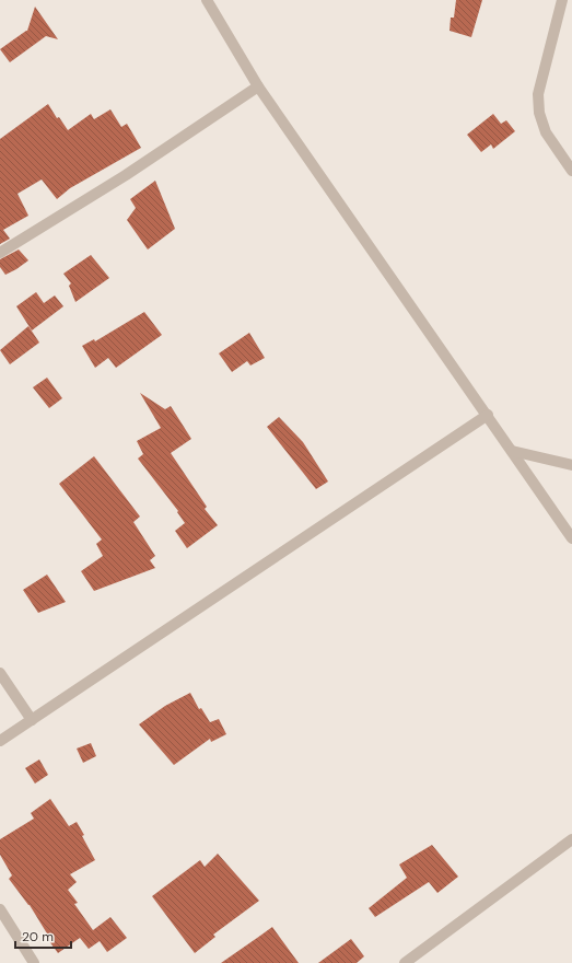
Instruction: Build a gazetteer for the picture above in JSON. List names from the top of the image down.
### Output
{
  "scale_bar": "20 m"
}
